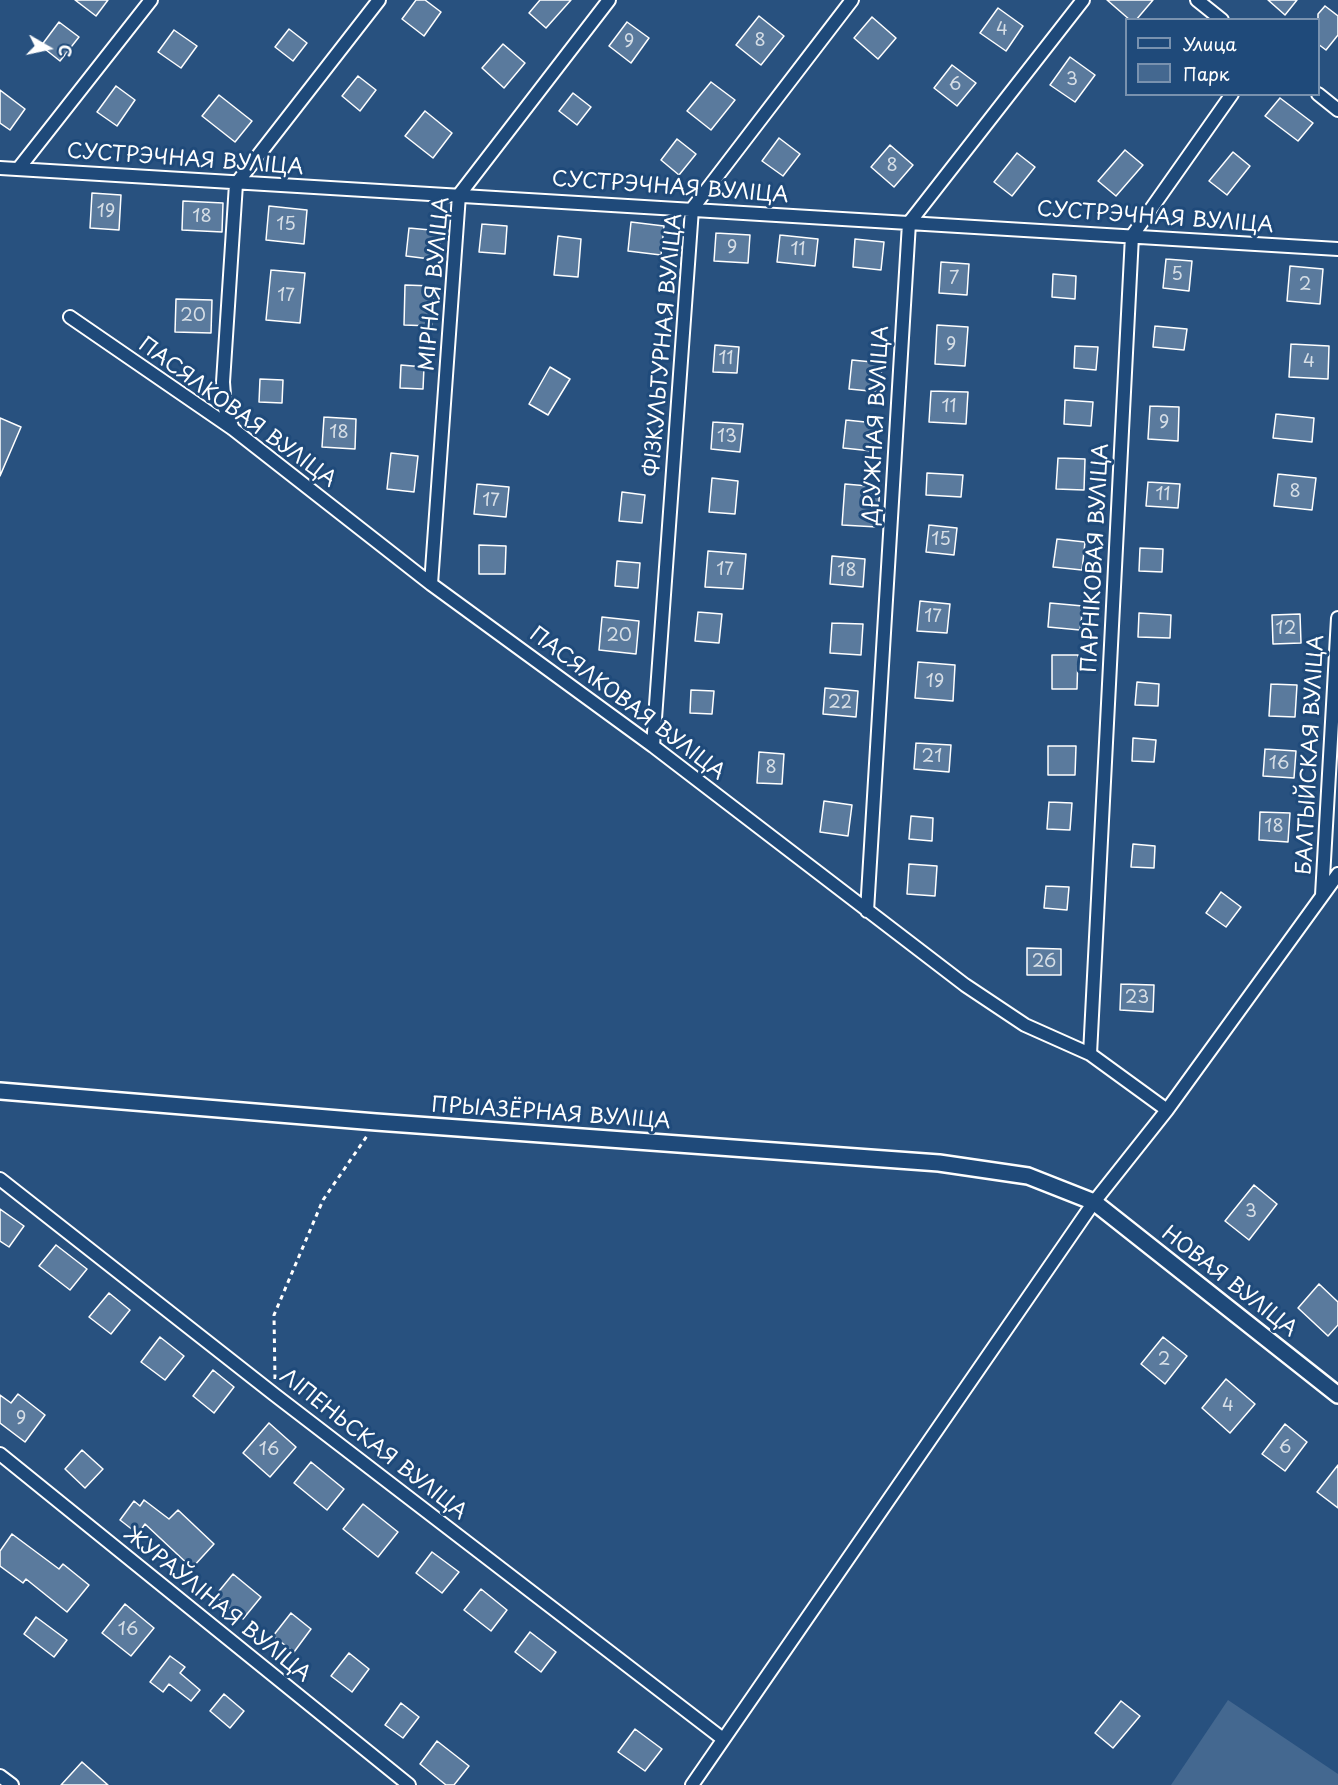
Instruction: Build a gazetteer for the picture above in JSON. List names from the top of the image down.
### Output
{
  "streets": {
    "street": [
      "СУСТРЭЧНАЯ ВУЛІЦА",
      "МІРНАЯ ВУЛІЦА",
      "ФІЗКУЛЬТУРНАЯ ВУЛІЦА",
      "ПАСЯЛКОВАЯ ВУЛІЦА",
      "ДРУЖНАЯ ВУЛІЦА",
      "ПАРНІКОВАЯ ВУЛІЦА",
      "БАЛТЫЙСКАЯ ВУЛІЦА",
      "ПРЫАЗЁРНАЯ ВУЛІЦА",
      "НОВАЯ ВУЛІЦА",
      "ЛІПЕНЬСКАЯ ВУЛІЦА",
      "ЖУРАЎЛІНАЯ ВУЛІЦА"
    ]
  },
  "crossings": [
    ["СУСТРЭЧНАЯ ВУЛІЦА", "МІРНАЯ ВУЛІЦА"],
    ["СУСТРЭЧНАЯ ВУЛІЦА", "ФІЗКУЛЬТУРНАЯ ВУЛІЦА"],
    ["СУСТРЭЧНАЯ ВУЛІЦА", "ДРУЖНАЯ ВУЛІЦА"],
    ["СУСТРЭЧНАЯ ВУЛІЦА", "ПАРНІКОВАЯ ВУЛІЦА"],
    ["МІРНАЯ ВУЛІЦА", "ПАСЯЛКОВАЯ ВУЛІЦА"],
    ["ФІЗКУЛЬТУРНАЯ ВУЛІЦА", "ПАСЯЛКОВАЯ ВУЛІЦА"],
    ["ПАСЯЛКОВАЯ ВУЛІЦА", "ДРУЖНАЯ ВУЛІЦА"],
    ["ПАСЯЛКОВАЯ ВУЛІЦА", "ПАРНІКОВАЯ ВУЛІЦА"],
    ["ПРЫАЗЁРНАЯ ВУЛІЦА", "НОВАЯ ВУЛІЦА"]
  ],
  "house_numbers": [
    "4",
    "8",
    "9",
    "3",
    "6",
    "8",
    "19",
    "18",
    "15",
    "9",
    "11",
    "5",
    "7",
    "2",
    "17",
    "20",
    "9",
    "11",
    "4",
    "11",
    "9",
    "18",
    "13",
    "8",
    "11",
    "17",
    "15",
    "17",
    "18",
    "17",
    "12",
    "20",
    "19",
    "22",
    "21",
    "16",
    "8",
    "18",
    "26",
    "23",
    "3",
    "2",
    "4",
    "9",
    "6",
    "16",
    "16"
  ],
  "legend": ["Улица", "Парк"],
  "north": "right"
}
